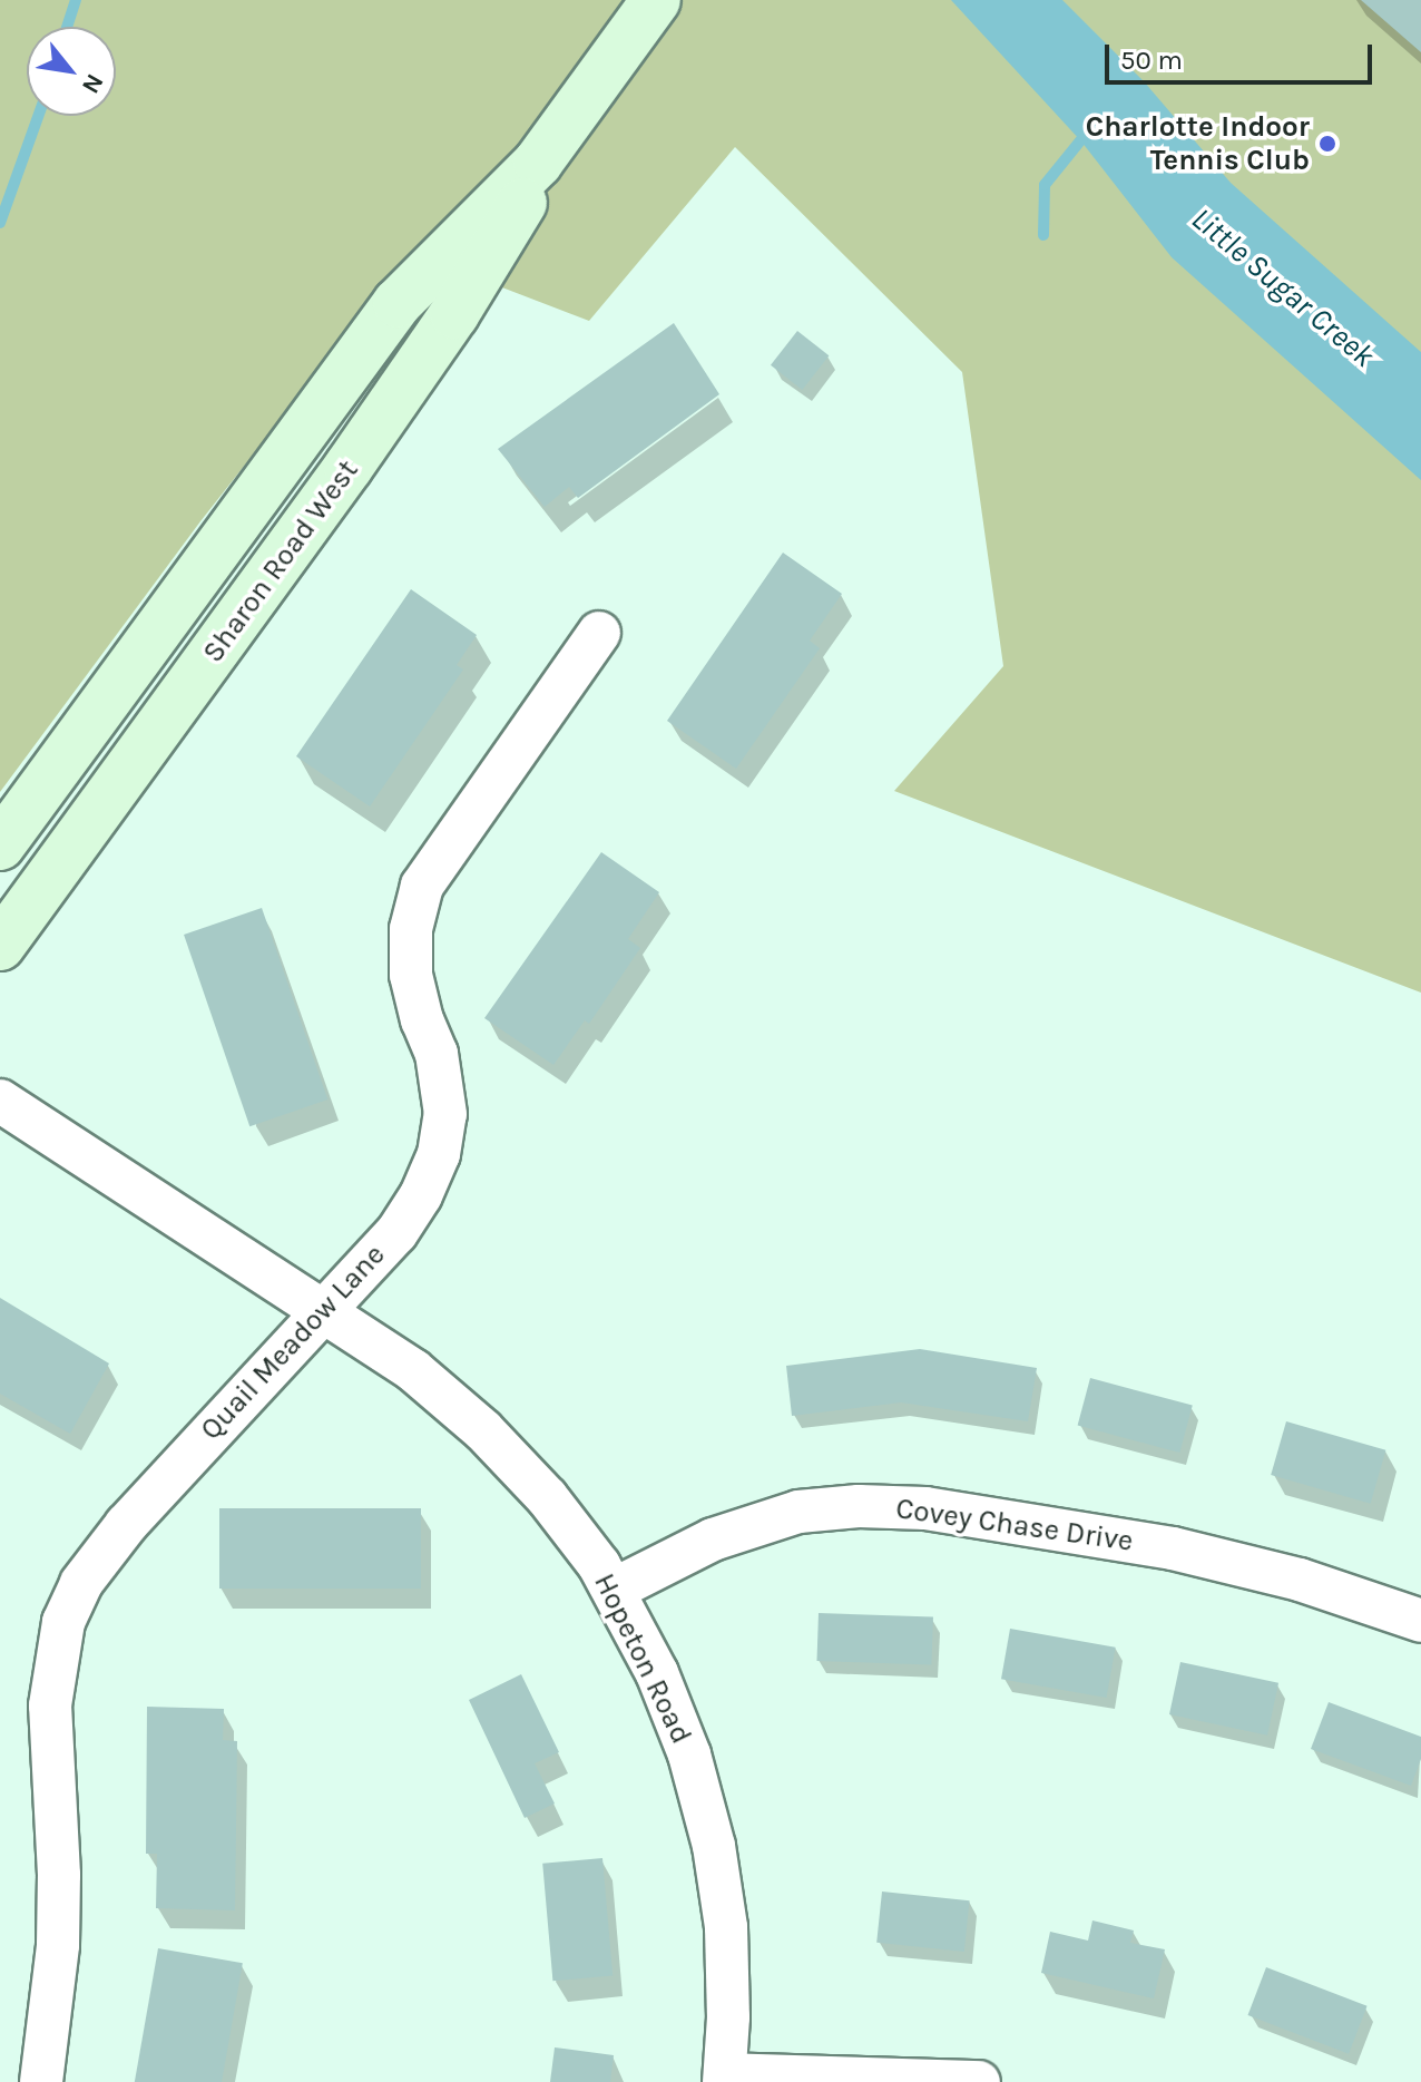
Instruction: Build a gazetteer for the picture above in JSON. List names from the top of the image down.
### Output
{
  "streets": {
    "main road": ["Sharon Road West"],
    "street": ["Quail Meadow Lane", "Covey Chase Drive", "Hopeton Road"]
  },
  "crossings": [
    ["Quail Meadow Lane", "Hopeton Road"],
    ["Covey Chase Drive", "Hopeton Road"]
  ],
  "water": ["Little Sugar Creek"],
  "places": ["Charlotte Indoor Tennis Club"],
  "scale_bar": "50 m",
  "north": "bottom right"
}
